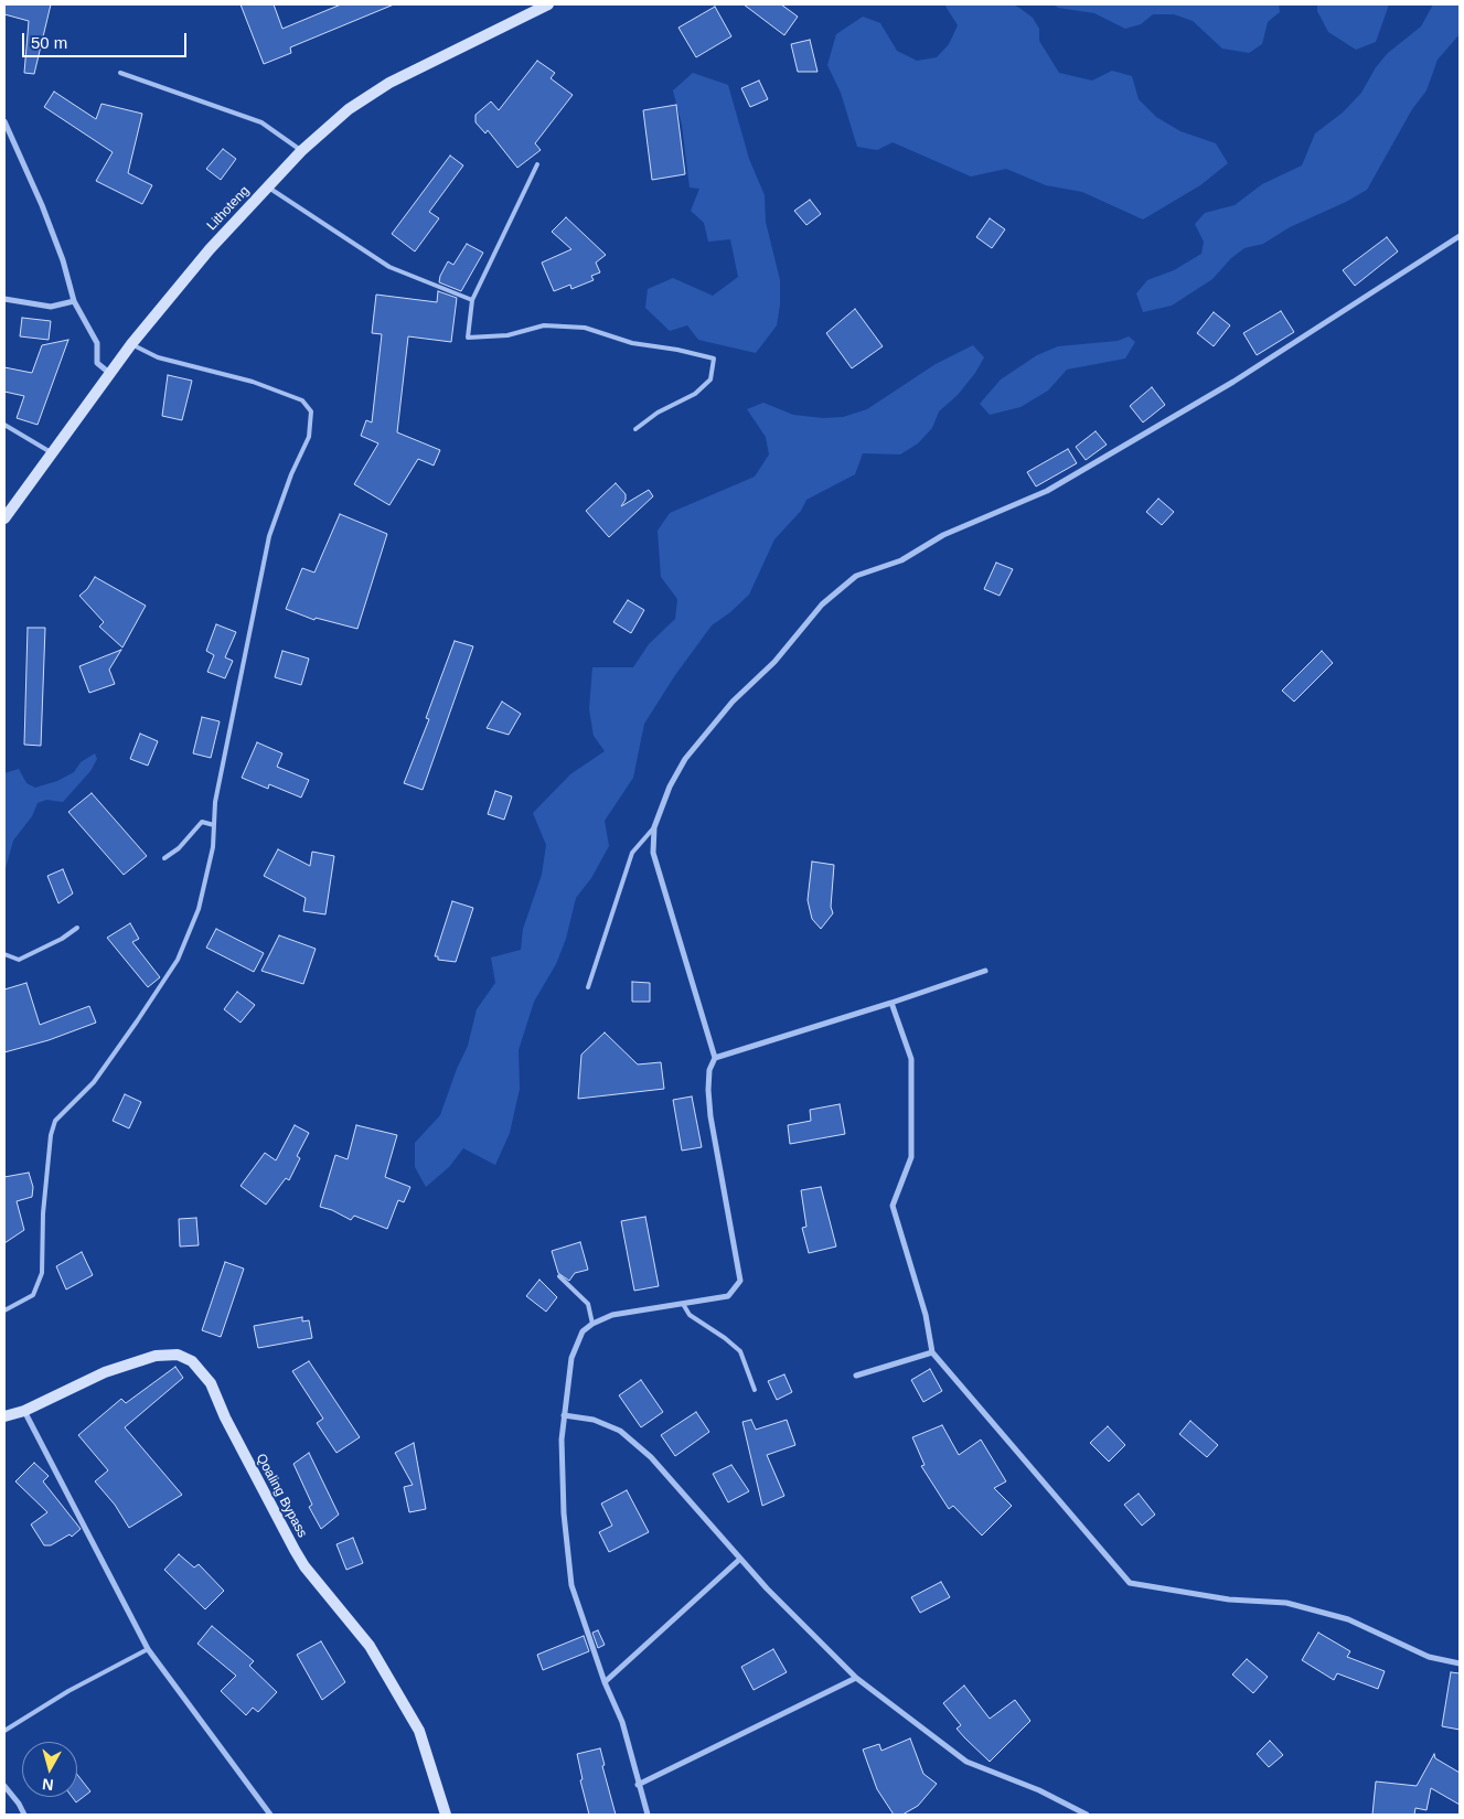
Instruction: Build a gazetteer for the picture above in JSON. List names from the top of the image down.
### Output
{
  "streets": {
    "main road": ["Lithoteng", "Qoaling Bypass"]
  },
  "scale_bar": "50 m",
  "north": "bottom"
}
